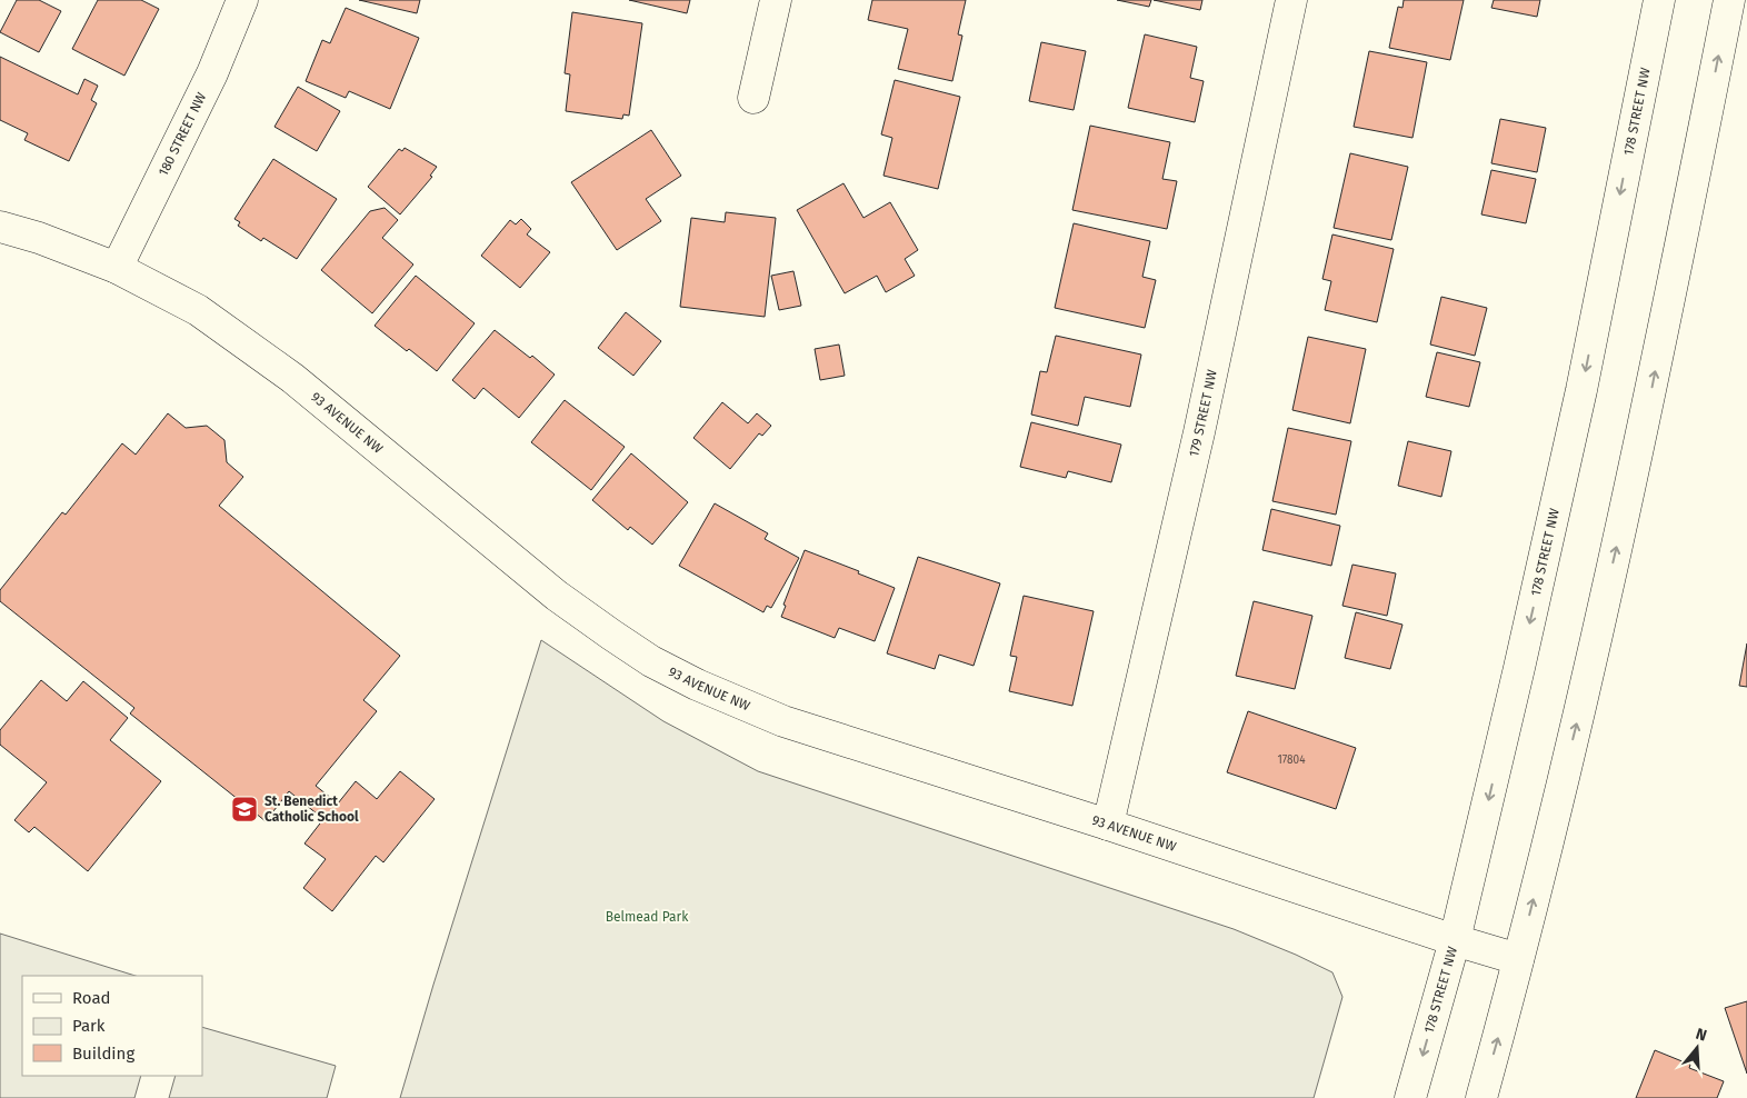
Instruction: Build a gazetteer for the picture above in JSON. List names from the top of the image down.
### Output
{
  "streets": {
    "street": [
      "178 STREET NW",
      "180 STREET NW",
      "179 STREET NW",
      "93 AVENUE NW"
    ]
  },
  "crossings": [
    ["178 STREET NW", "93 AVENUE NW"],
    ["180 STREET NW", "93 AVENUE NW"],
    ["179 STREET NW", "93 AVENUE NW"]
  ],
  "parks": ["Belmead Park"],
  "places": {
    "school or university": ["St. Benedict Catholic School"]
  },
  "house_numbers": ["17804"],
  "legend": ["Road", "Park", "Building"],
  "north": "top"
}
